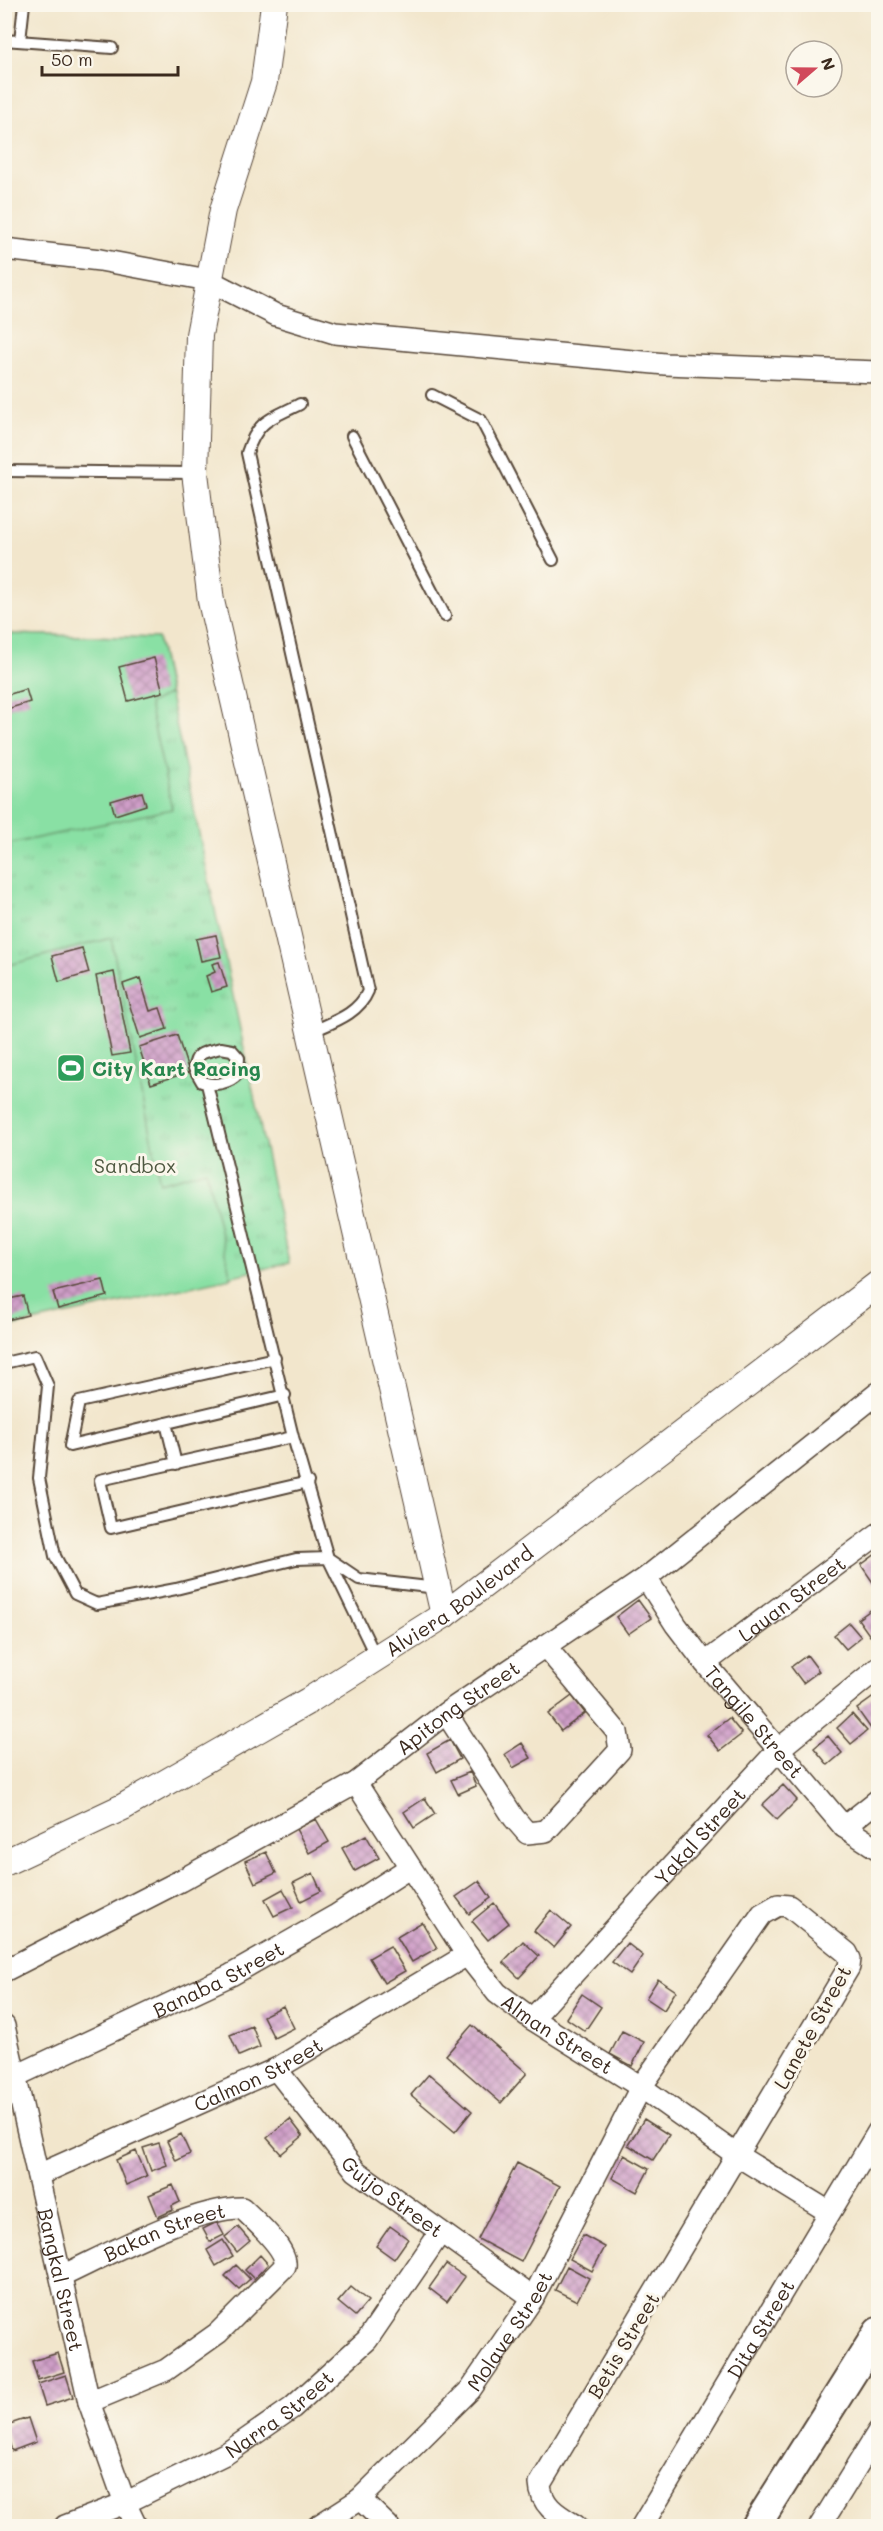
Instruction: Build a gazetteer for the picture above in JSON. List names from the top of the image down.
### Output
{
  "streets": {
    "street": [
      "Lauan Street",
      "Alviera Boulevard",
      "Apitong Street",
      "Tangile Street",
      "Yakal Street",
      "Banaba Street",
      "Lanete Street",
      "Alman Street",
      "Calmon Street",
      "Guijo Street",
      "Bakan Street",
      "Bangkal Street",
      "Molave Street",
      "Dita Street",
      "Betis Street",
      "Narra Street"
    ]
  },
  "crossings": [
    ["Lauan Street", "Tangile Street"],
    ["Apitong Street", "Tangile Street"],
    ["Apitong Street", "Alman Street"],
    ["Tangile Street", "Yakal Street"],
    ["Yakal Street", "Alman Street"],
    ["Banaba Street", "Alman Street"],
    ["Banaba Street", "Bangkal Street"],
    ["Lanete Street", "Alman Street"],
    ["Lanete Street", "Molave Street"],
    ["Lanete Street", "Betis Street"],
    ["Alman Street", "Calmon Street"],
    ["Alman Street", "Molave Street"],
    ["Alman Street", "Dita Street"],
    ["Alman Street", "Betis Street"],
    ["Calmon Street", "Guijo Street"],
    ["Calmon Street", "Bangkal Street"],
    ["Guijo Street", "Molave Street"],
    ["Guijo Street", "Narra Street"],
    ["Bakan Street", "Bangkal Street"],
    ["Bangkal Street", "Narra Street"]
  ],
  "parks": ["Sandbox"],
  "places": {
    "sports": ["City Kart Racing"]
  },
  "scale_bar": "50 m",
  "north": "right"
}
